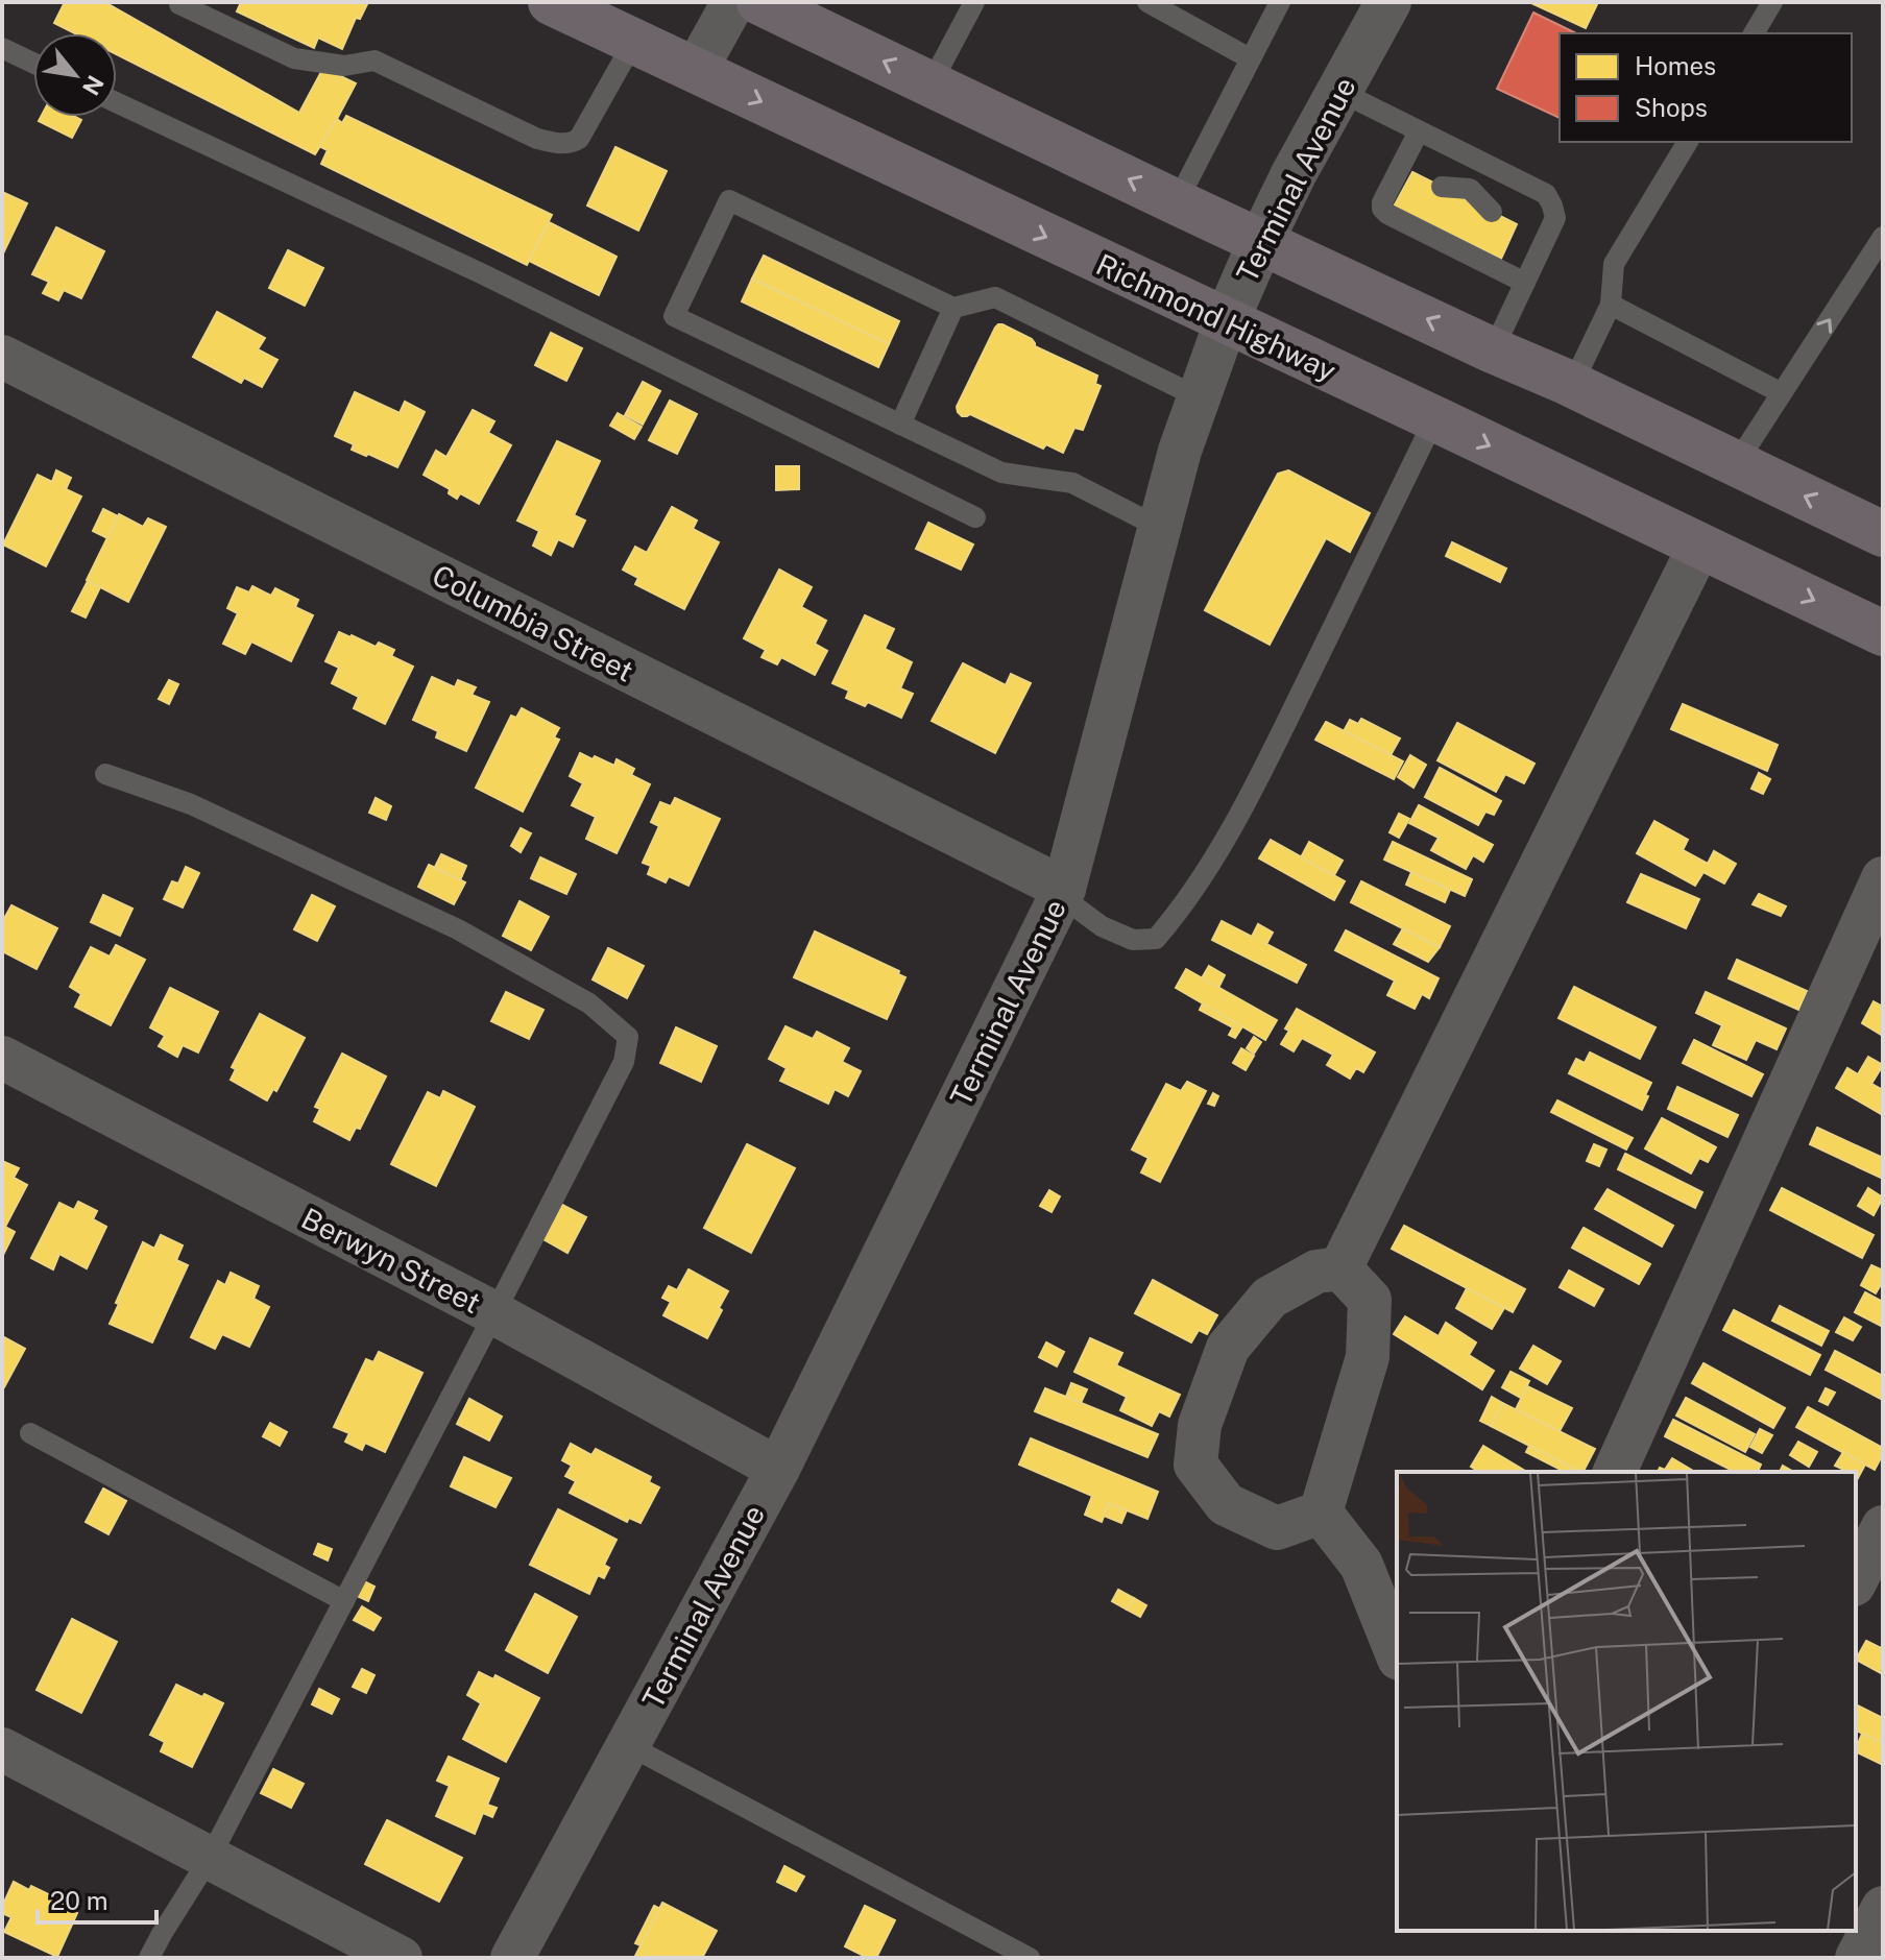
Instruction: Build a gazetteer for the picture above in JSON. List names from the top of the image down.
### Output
{
  "streets": {
    "main road": ["Richmond Highway"],
    "street": ["Terminal Avenue", "Columbia Street", "Berwyn Street"]
  },
  "crossings": [
    ["Terminal Avenue", "Richmond Highway"],
    ["Terminal Avenue", "Columbia Street"],
    ["Terminal Avenue", "Berwyn Street"]
  ],
  "legend": ["Homes", "Shops"],
  "scale_bar": "20 m",
  "north": "bottom right"
}
